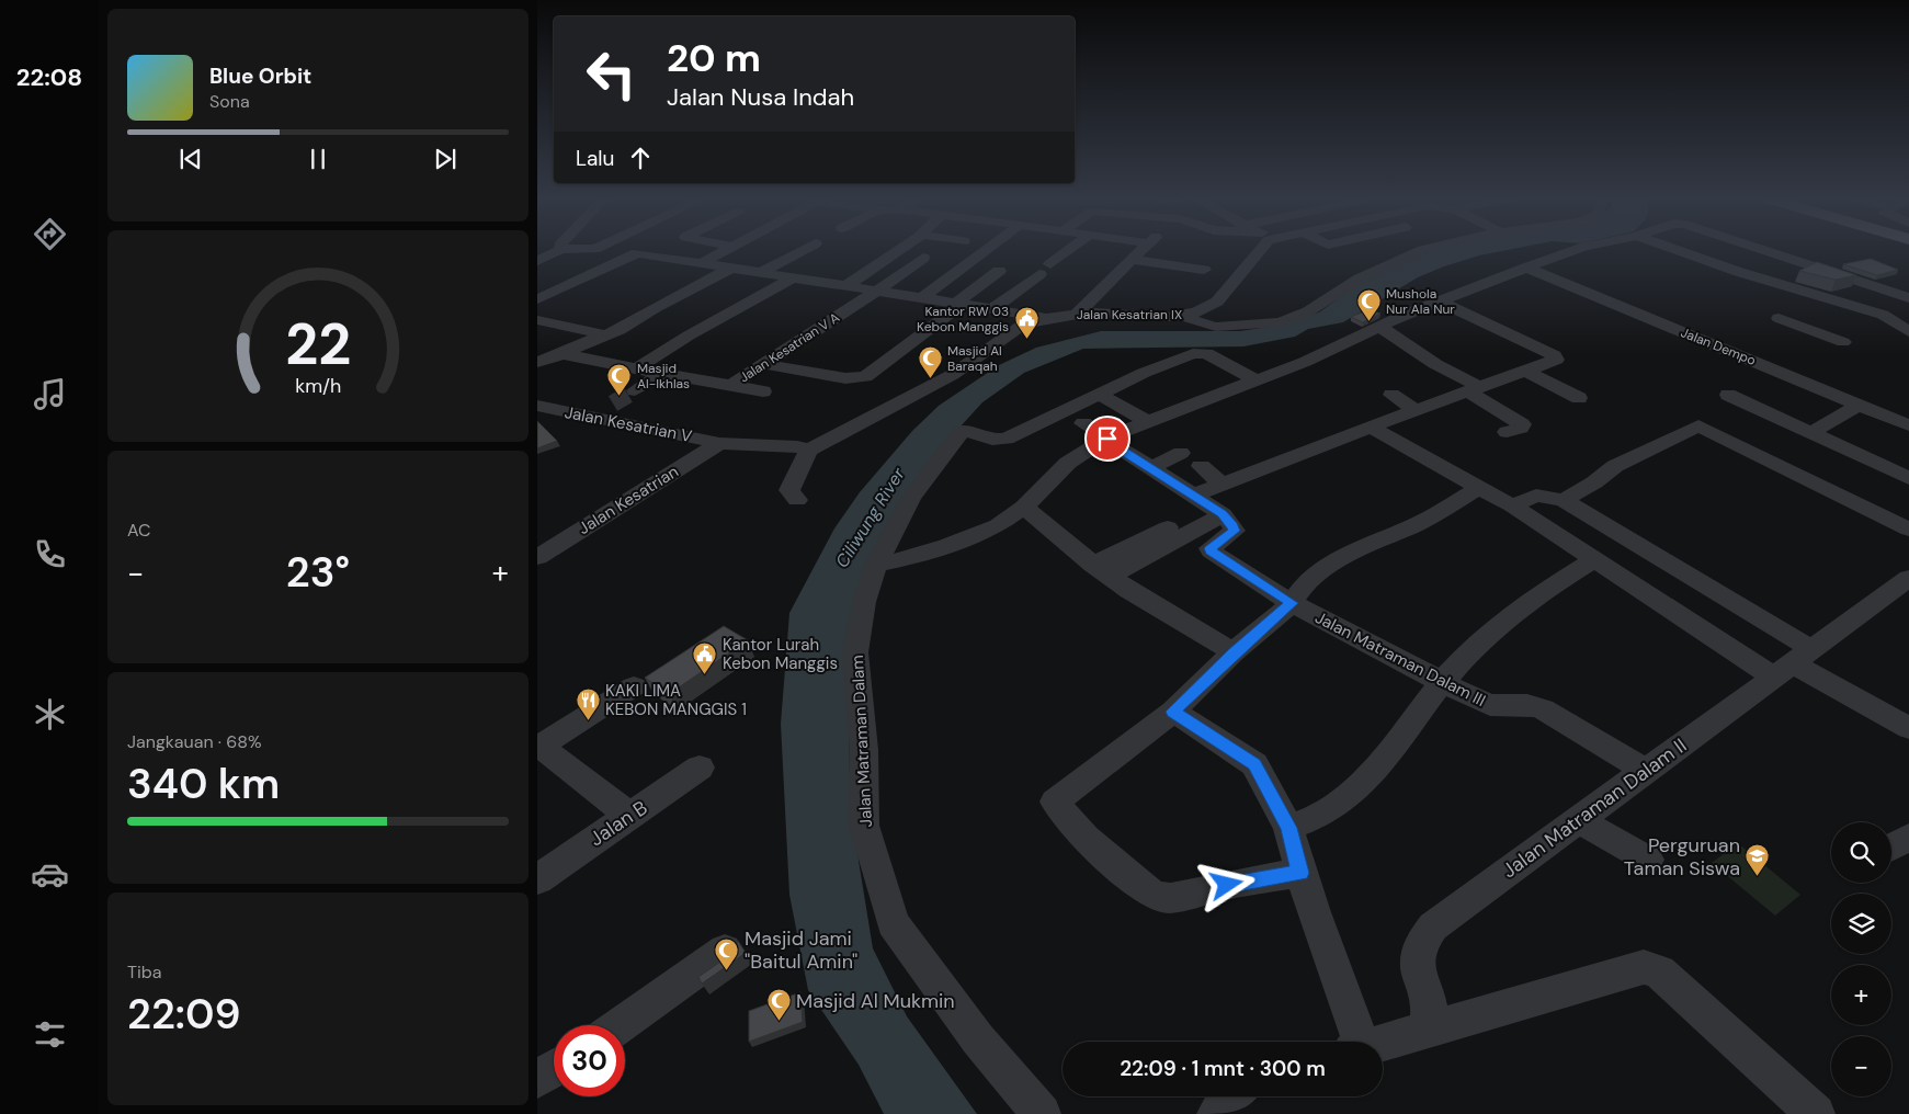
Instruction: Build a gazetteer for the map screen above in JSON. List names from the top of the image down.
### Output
{
  "streets": {
    "street": [
      "Jalan Kesatrian IX",
      "Jalan Dempo",
      "Jalan Kesatrian V A",
      "Jalan Kesatrian V",
      "Jalan Kesatrian",
      "Jalan Matraman Dalam III",
      "Jalan Matraman Dalam",
      "Jalan Matraman Dalam II",
      "Jalan B"
    ]
  },
  "crossings": [
    ["Jalan Kesatrian V", "Jalan Kesatrian"],
    ["Jalan Matraman Dalam III", "Jalan Matraman Dalam II"]
  ],
  "water": ["Ciliwung River"],
  "places": {
    "mosque": [
      "Mushola Nur Ala Nur",
      "Masjid Al Baraqah",
      "Masjid Al-Ikhlas",
      "Masjid Jami \"Baitul Amin\"",
      "Masjid Al Mukmin"
    ],
    "public building": ["Kantor RW 03 Kebon Manggis", "Kantor Lurah Kebon Manggis"],
    "restaurant": ["KAKI LIMA KEBON MANGGIS 1"],
    "school or university": ["Perguruan Taman Siswa"]
  },
  "page": {
    "tabs": "22:08",
    "turn": ["20 m", "Jalan Nusa Indah"],
    "song": ["Blue Orbit", "Sona"],
    "then": "Lalu",
    "tile": [
      "AC",
      ["Jangkauan · 68%", "340 km"],
      ["Tiba", "22:09"]
    ],
    "heat": ["−", "23°", "+"],
    "map_buttons": ["+", "−"],
    "limit": "30",
    "trip": "22:09 · 1 mnt · 300 m",
    "gauge": ["22", "km/h"]
  }
}
